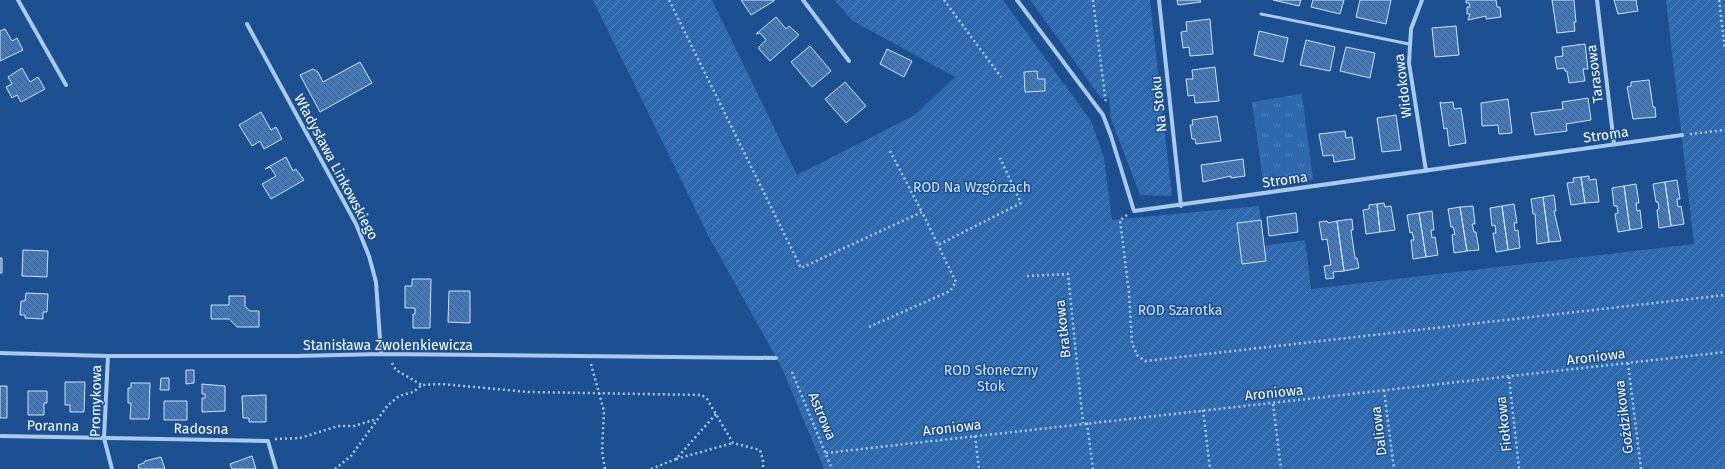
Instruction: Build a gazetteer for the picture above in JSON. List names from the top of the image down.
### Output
{
  "streets": {
    "street": [
      "Tarasowa",
      "Widokowa",
      "Na Stoku",
      "Stroma",
      "Władysława Linkowskiego",
      "Stanisława Zwolenkiewicza",
      "Promykowa",
      "Poranna",
      "Radosna"
    ],
    "path": [
      "Bratkowa",
      "Aroniowa",
      "Astrowa",
      "Goździkowa",
      "Fiołkowa",
      "Daliowa"
    ]
  },
  "crossings": [
    ["Tarasowa", "Stroma"],
    ["Widokowa", "Stroma"],
    ["Na Stoku", "Stroma"],
    ["Władysława Linkowskiego", "Stanisława Zwolenkiewicza"],
    ["Bratkowa", "Aroniowa"],
    ["Stanisława Zwolenkiewicza", "Promykowa"],
    ["Aroniowa", "Astrowa"],
    ["Aroniowa", "Goździkowa"],
    ["Aroniowa", "Fiołkowa"],
    ["Aroniowa", "Daliowa"],
    ["Promykowa", "Poranna"],
    ["Promykowa", "Radosna"],
    ["Poranna", "Radosna"]
  ],
  "parks": ["ROD Na Wzgórzach", "ROD Szarotka", "ROD Słoneczny Stok"]
}
